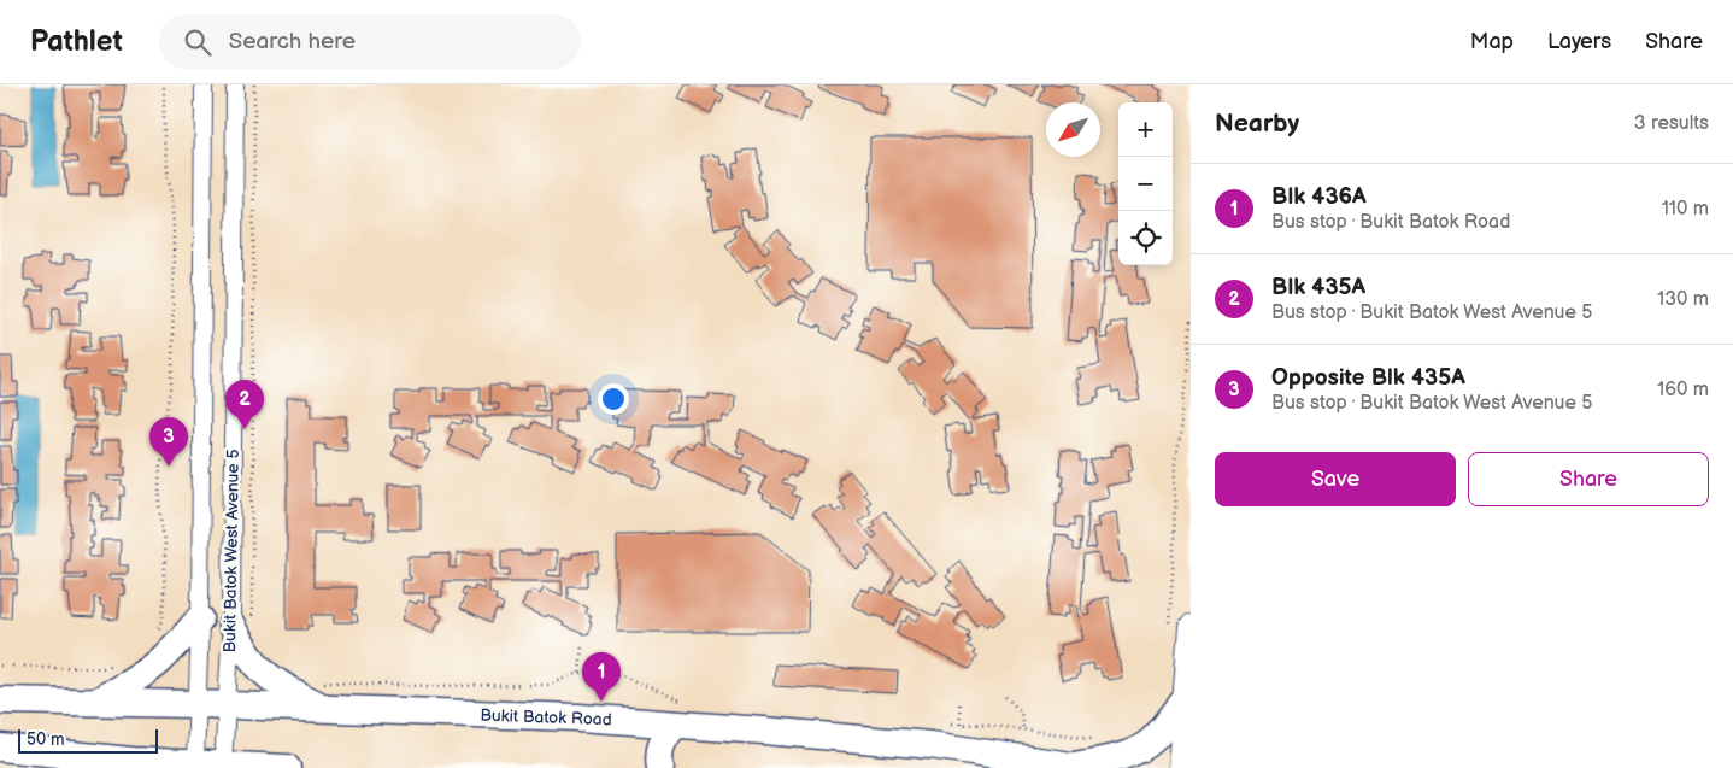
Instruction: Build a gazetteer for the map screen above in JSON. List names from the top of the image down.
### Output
{
  "streets": {
    "main road": ["Bukit Batok Road"],
    "street": ["Bukit Batok West Avenue 5"]
  },
  "crossings": [
    ["Bukit Batok West Avenue 5", "Bukit Batok Road"]
  ],
  "scale_bar": "50 m",
  "north": "bottom left",
  "page": {
    "header": "Pathlet",
    "search": "Search here",
    "nav": ["Map", "Layers", "Share"],
    "heading": ["Nearby", "3 results"],
    "map_buttons": ["+", "−"],
    "list": [
      {
        "mark": "1",
        "name": "Blk 436A",
        "note": "Bus stop · Bukit Batok Road",
        "value": "110 m"
      },
      {
        "mark": "2",
        "name": "Blk 435A",
        "note": "Bus stop · Bukit Batok West Avenue 5",
        "value": "130 m"
      },
      {
        "mark": "3",
        "name": "Opposite Blk 435A",
        "note": "Bus stop · Bukit Batok West Avenue 5",
        "value": "160 m"
      }
    ],
    "pins": ["2", "3", "1"],
    "buttons": ["Save", "Share"],
    "scale": "50 m"
  }
}
